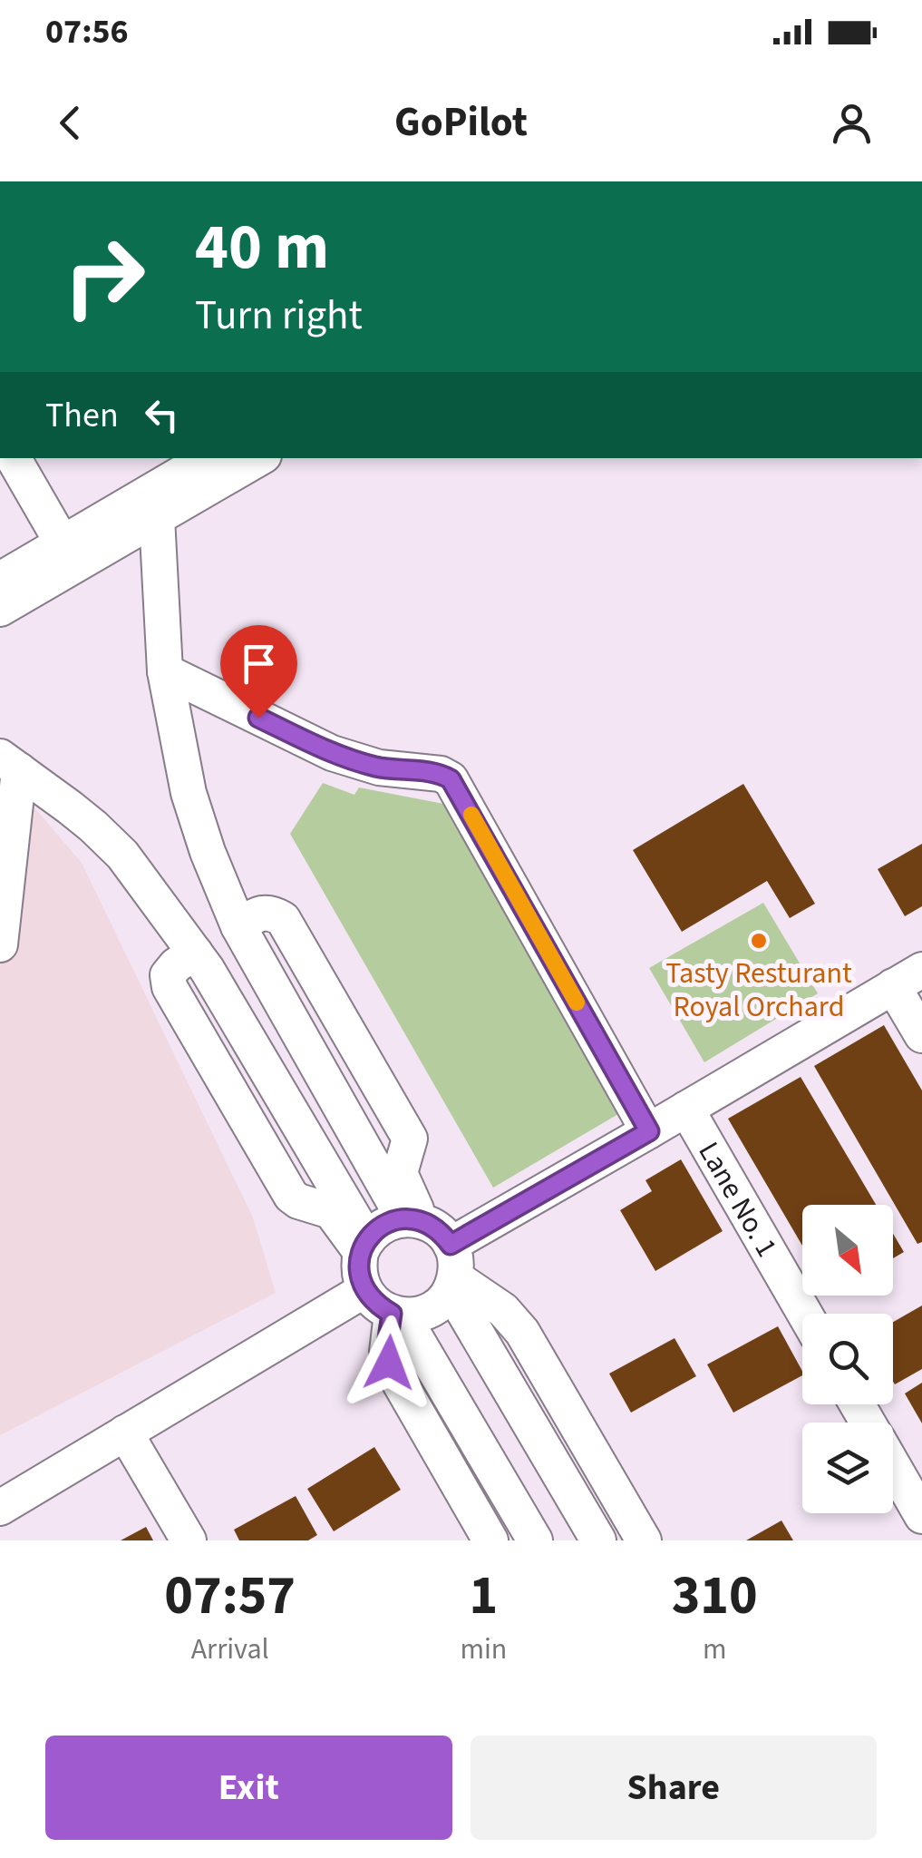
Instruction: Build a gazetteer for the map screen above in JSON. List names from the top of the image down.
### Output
{
  "streets": {
    "street": ["Lane No. 1"]
  },
  "places": ["Tasty Resturant Royal Orchard"],
  "north": "bottom right",
  "page": {
    "status": "07:56",
    "header": "GoPilot",
    "turn": ["40 m", "Turn right"],
    "then": "Then",
    "eta": [
      "07:57",
      "Arrival",
      "1",
      "min",
      "310",
      "m"
    ],
    "buttons": ["Exit", "Share"]
  }
}
